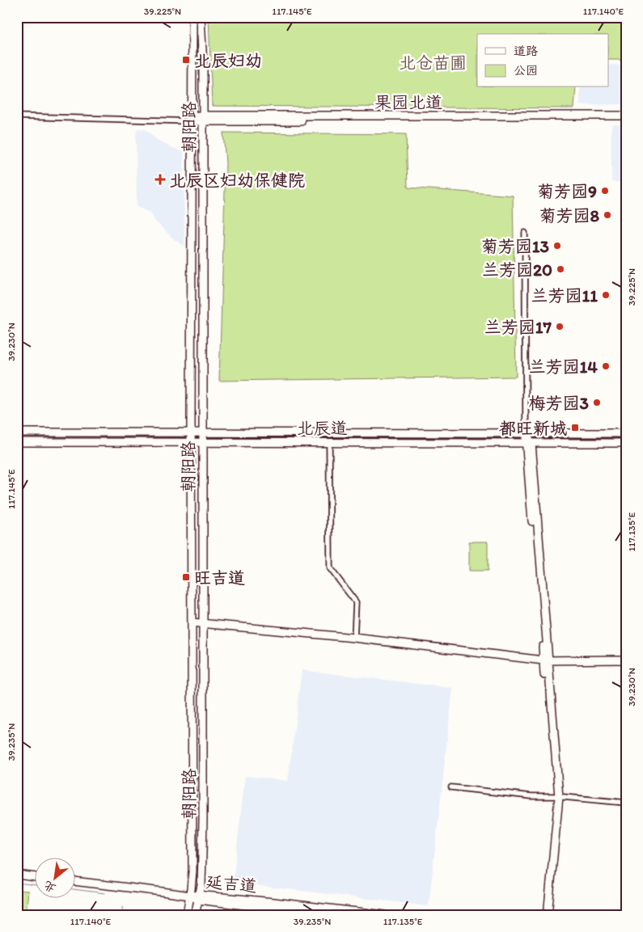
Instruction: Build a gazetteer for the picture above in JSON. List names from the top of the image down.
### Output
{
  "streets": {
    "main road": [
      "果园北道",
      "朝阳路",
      "北辰道",
      "延吉道"
    ]
  },
  "crossings": [
    ["果园北道", "朝阳路"],
    ["朝阳路", "北辰道"],
    ["朝阳路", "延吉道"]
  ],
  "parks": ["北仓苗圃"],
  "places": {
    "transit": ["北辰妇幼", "都旺新城", "旺吉道"],
    "health": ["北辰区妇幼保健院"],
    "other": [
      "菊芳园9",
      "菊芳园8",
      "菊芳园13",
      "兰芳园20",
      "兰芳园11",
      "兰芳园17",
      "兰芳园14",
      "梅芳园3"
    ]
  },
  "legend": ["道路", "公园"],
  "north": "bottom left",
  "coordinates": [
    "39.225°N",
    "117.145°E",
    "117.140°E",
    "39.230°N",
    "117.135°E",
    "39.235°N"
  ]
}
